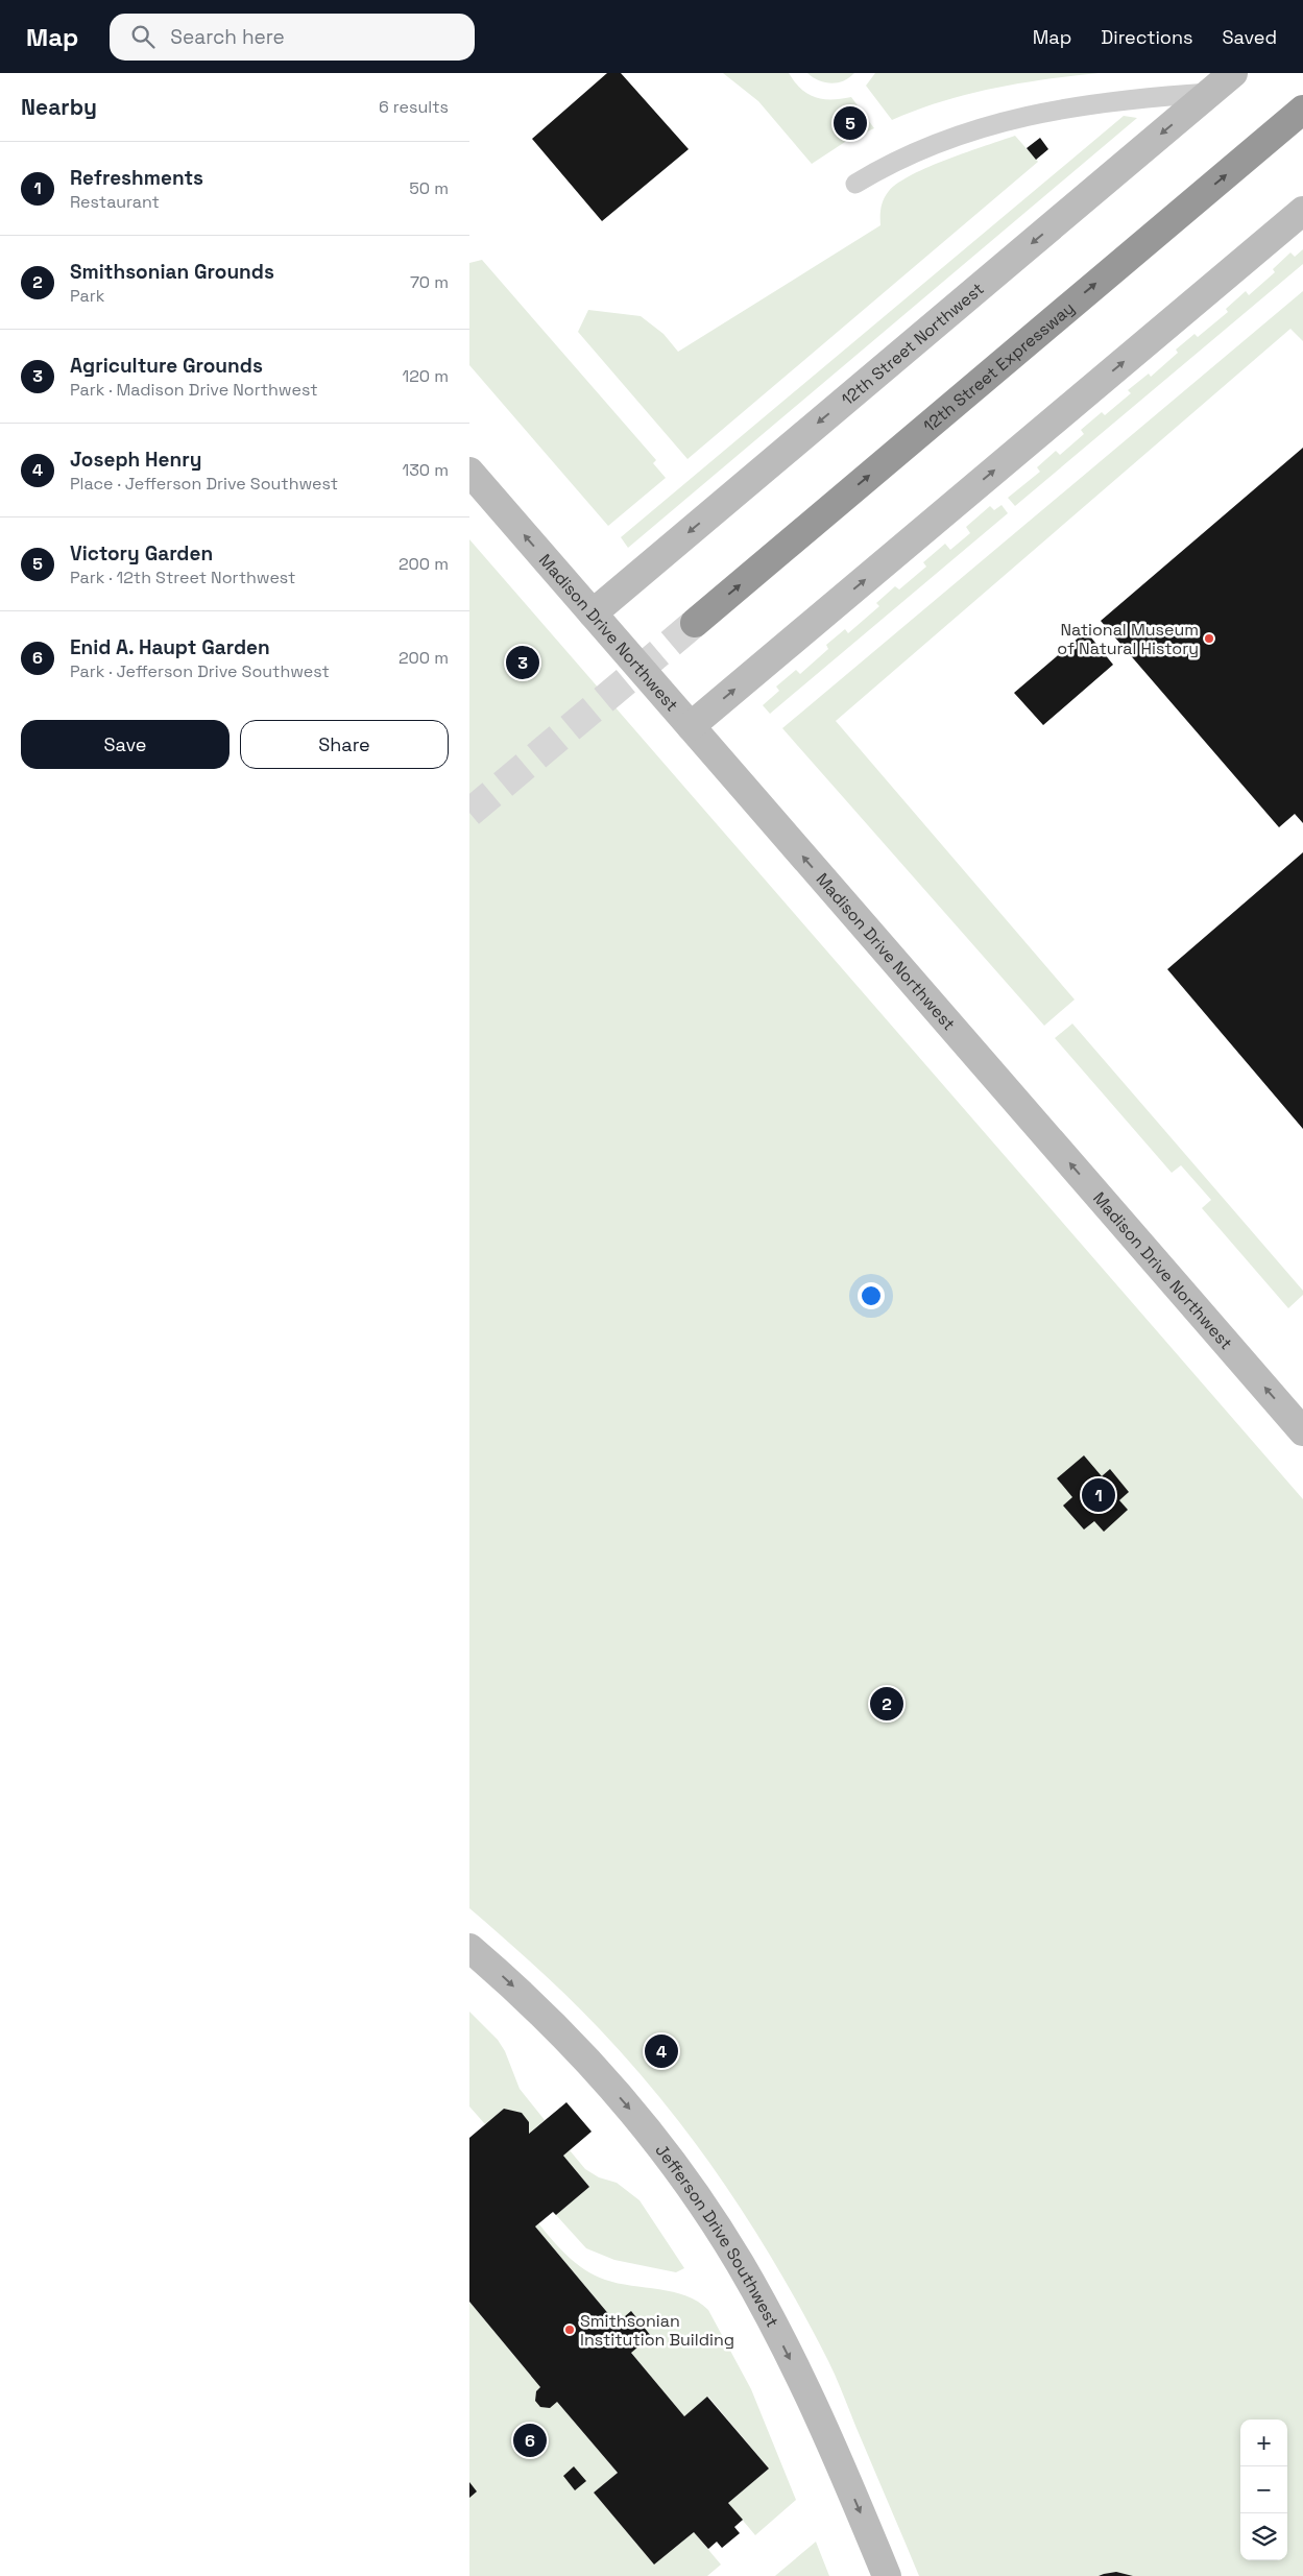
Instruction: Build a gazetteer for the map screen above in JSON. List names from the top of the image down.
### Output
{
  "streets": {
    "highway": ["12th Street Expressway"],
    "street": ["12th Street Northwest", "Madison Drive Northwest", "Jefferson Drive Southwest"]
  },
  "crossings": [
    ["12th Street Northwest", "Madison Drive Northwest"]
  ],
  "one_way": ["12th Street Expressway", "Madison Drive Northwest", "Jefferson Drive Southwest"],
  "places": ["National Museum of Natural History", "Smithsonian Institution Building"],
  "page": {
    "header": "Map",
    "search": "Search here",
    "nav": ["Map", "Directions", "Saved"],
    "heading": ["Nearby", "6 results"],
    "pins": [
      "5",
      "3",
      "1",
      "2",
      "4",
      "6"
    ],
    "list": [
      {
        "mark": "1",
        "name": "Refreshments",
        "note": "Restaurant",
        "value": "50 m"
      },
      {
        "mark": "2",
        "name": "Smithsonian Grounds",
        "note": "Park",
        "value": "70 m"
      },
      {
        "mark": "3",
        "name": "Agriculture Grounds",
        "note": "Park · Madison Drive Northwest",
        "value": "120 m"
      },
      {
        "mark": "4",
        "name": "Joseph Henry",
        "note": "Place · Jefferson Drive Southwest",
        "value": "130 m"
      },
      {
        "mark": "5",
        "name": "Victory Garden",
        "note": "Park · 12th Street Northwest",
        "value": "200 m"
      },
      {
        "mark": "6",
        "name": "Enid A. Haupt Garden",
        "note": "Park · Jefferson Drive Southwest",
        "value": "200 m"
      }
    ],
    "buttons": ["Save", "Share"],
    "map_buttons": ["+", "−"]
  }
}
